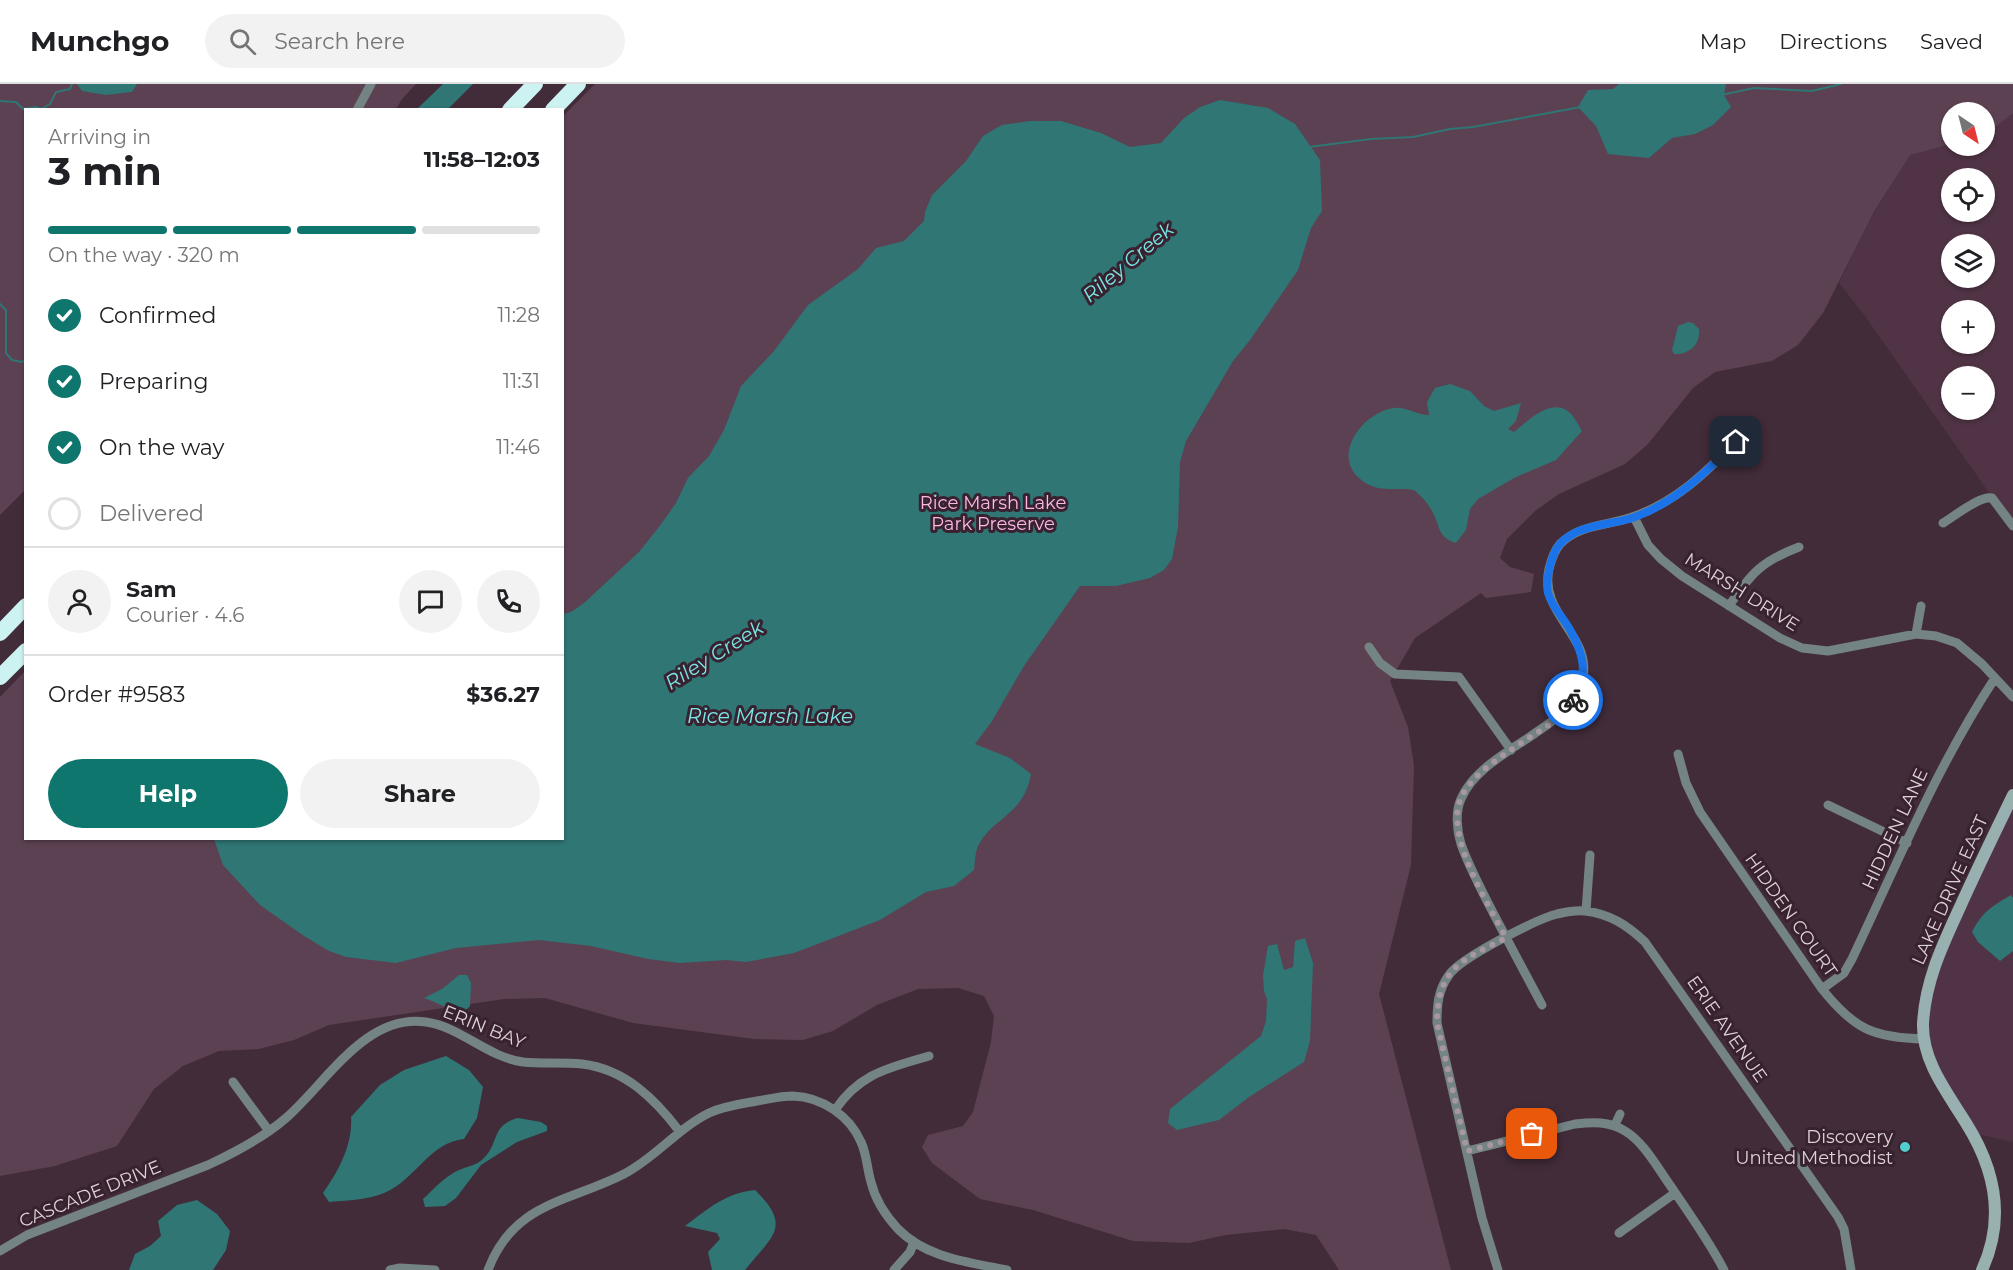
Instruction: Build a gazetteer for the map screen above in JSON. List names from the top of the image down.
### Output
{
  "streets": {
    "street": [
      "MARSH DRIVE",
      "HIDDEN LANE",
      "LAKE DRIVE EAST",
      "HIDDEN COURT",
      "ERIN BAY",
      "ERIE AVENUE",
      "CASCADE DRIVE"
    ]
  },
  "crossings": [
    ["MARSH DRIVE", "HIDDEN LANE"],
    ["HIDDEN LANE", "HIDDEN COURT"],
    ["LAKE DRIVE EAST", "HIDDEN COURT"],
    ["ERIN BAY", "CASCADE DRIVE"]
  ],
  "water": ["Riley Creek", "Rice Marsh Lake"],
  "parks": ["Rice Marsh Lake Park Preserve"],
  "places": ["Discovery United Methodist"],
  "north": "bottom right",
  "page": {
    "header": "Munchgo",
    "search": "Search here",
    "nav": ["Map", "Directions", "Saved"],
    "map_buttons": ["+", "−"],
    "heading": ["3 min", "Arriving in", "11:58–12:03"],
    "panel": [
      "Sam",
      "Courier · 4.6",
      "Order #9583",
      "$36.27"
    ],
    "bar": "On the way · 320 m",
    "list": [
      ["Confirmed", "11:28"],
      ["Preparing", "11:31"],
      ["On the way", "11:46"],
      "Delivered"
    ],
    "buttons": ["Help", "Share"]
  }
}
